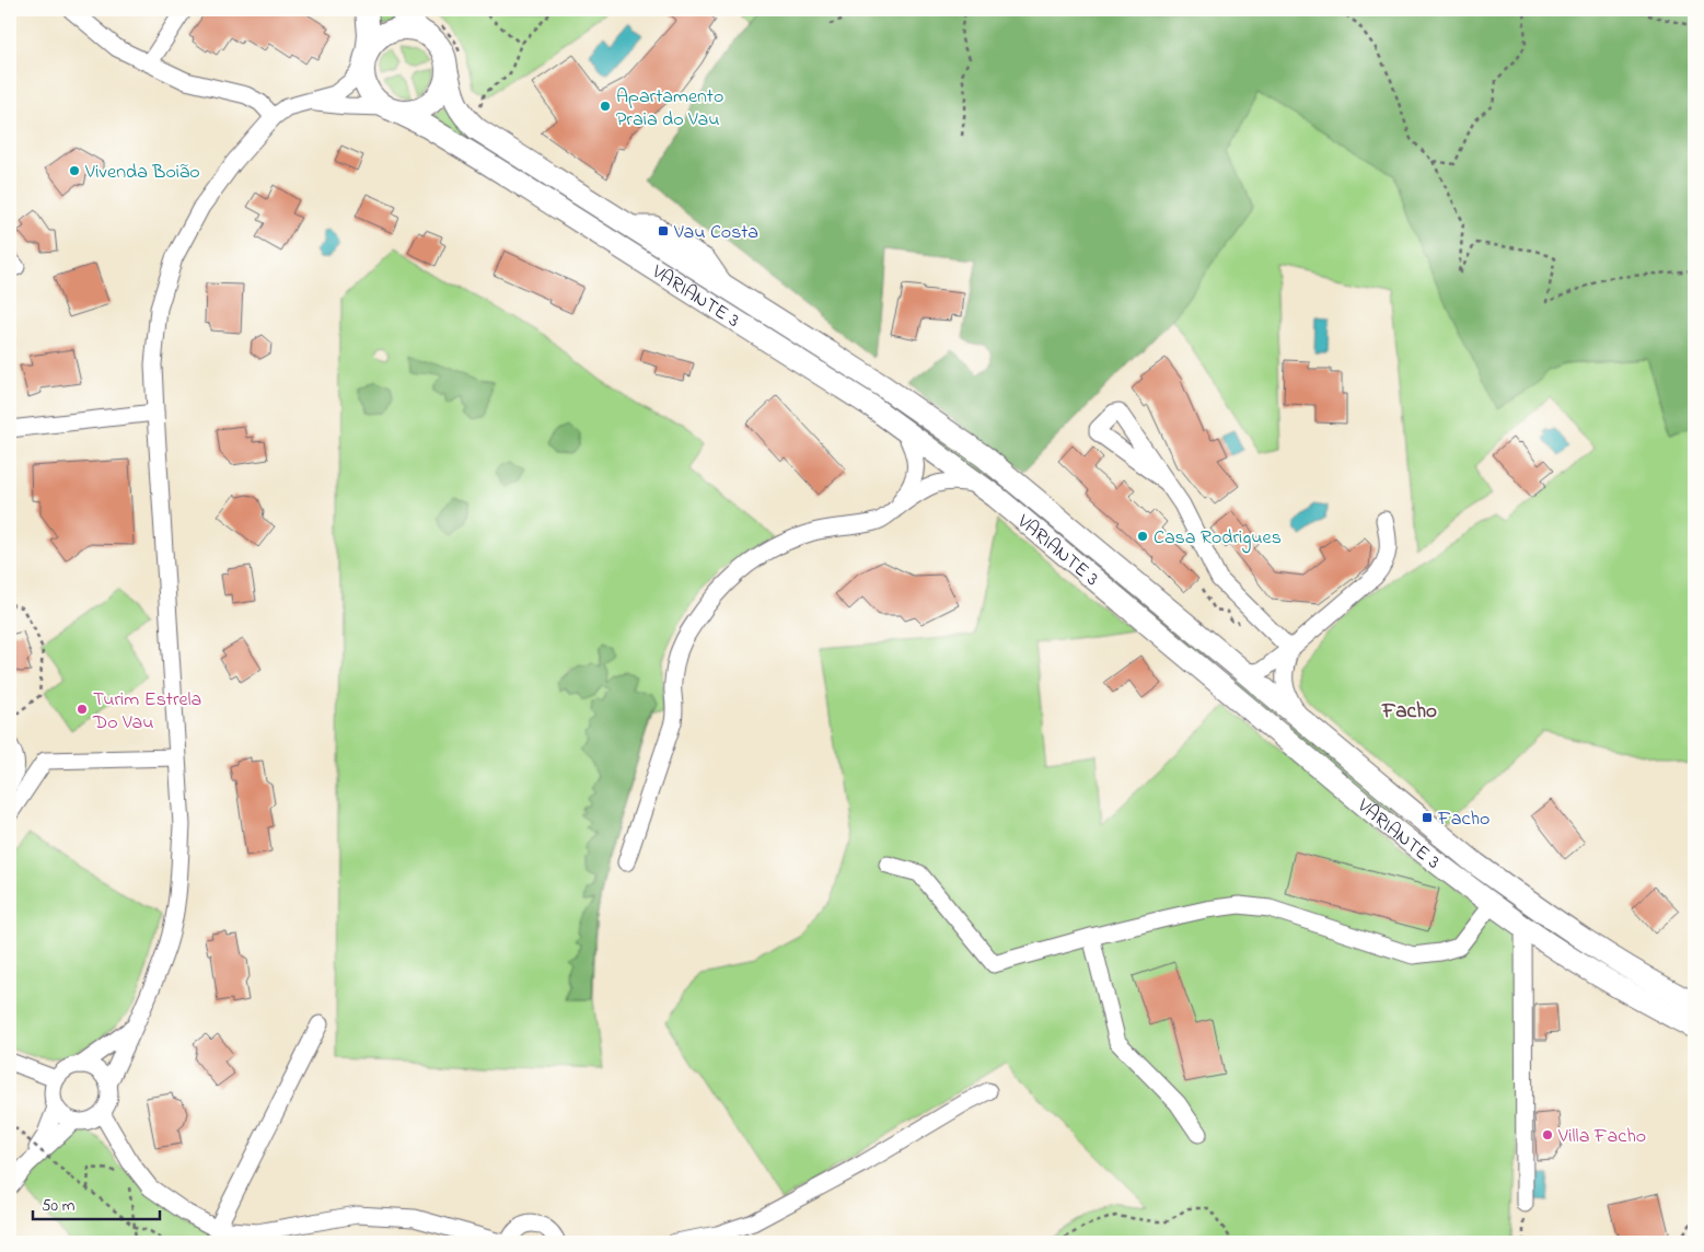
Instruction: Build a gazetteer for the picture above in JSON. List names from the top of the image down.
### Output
{
  "streets": {
    "main road": ["VARIANTE 3"]
  },
  "districts": ["Facho"],
  "places": {
    "other": [
      "Apartamento Praia do Vau",
      "Vivenda Boião",
      "Casa Rodrigues",
      "Turim Estrela Do Vau",
      "Villa Facho"
    ],
    "transit": ["Vau Costa", "Facho"]
  },
  "scale_bar": "50 m"
}
